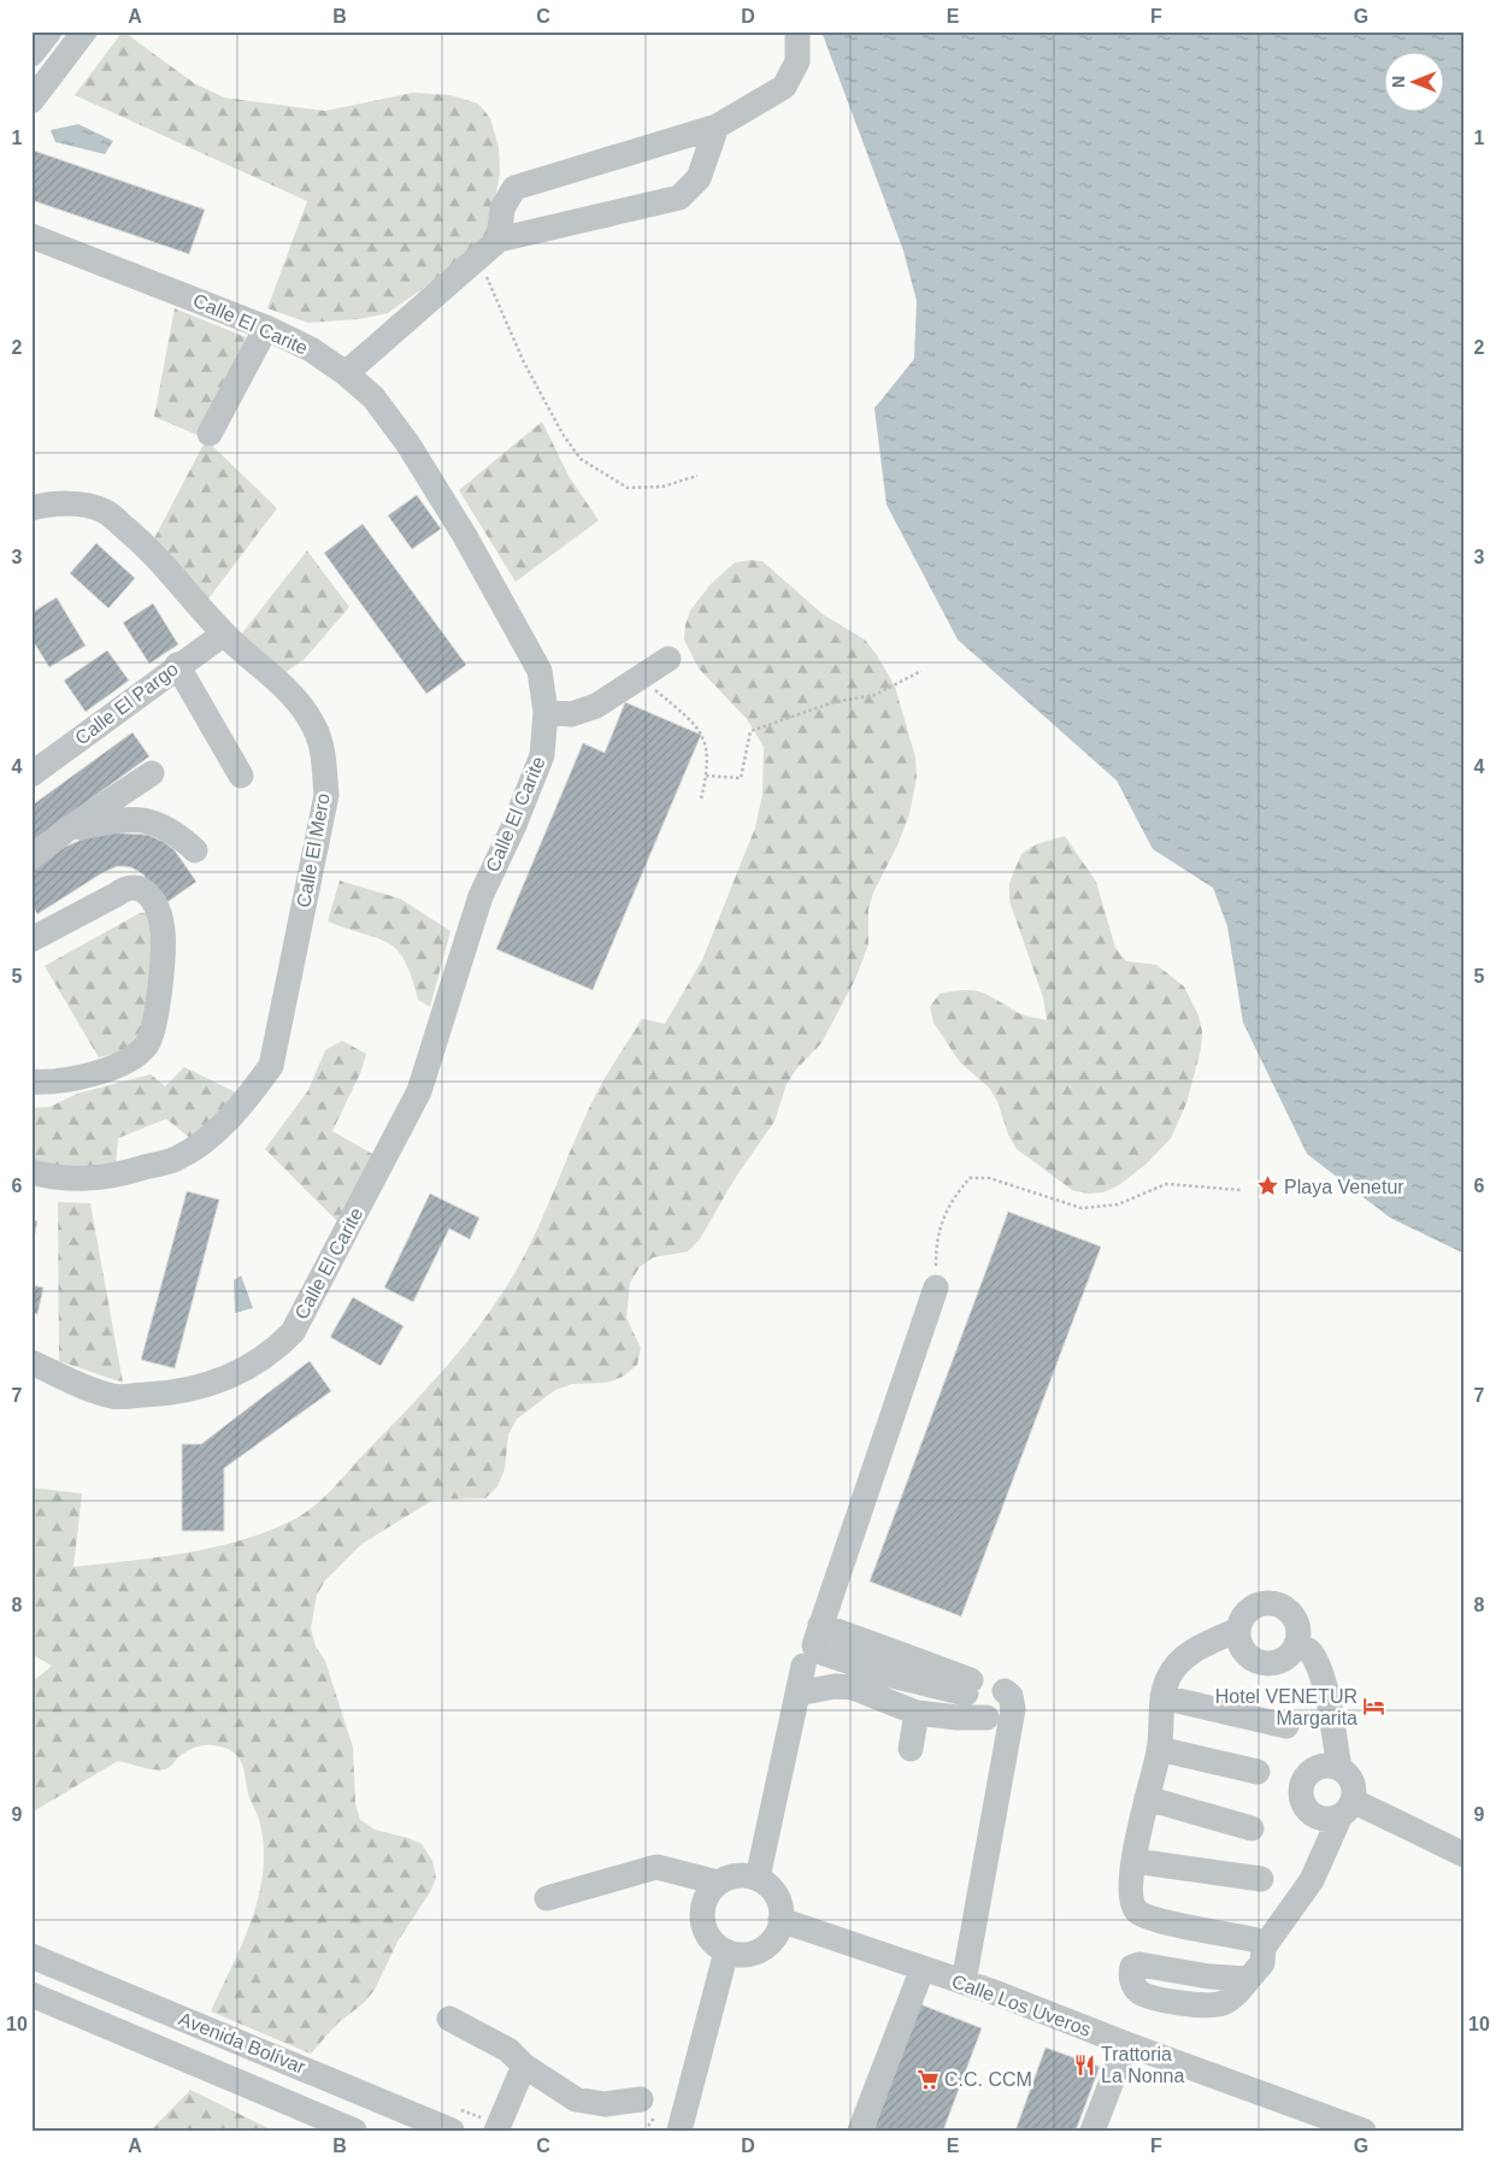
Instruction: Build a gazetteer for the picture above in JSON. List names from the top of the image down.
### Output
{
  "streets": {
    "street": [
      "Calle El Carite",
      "Calle El Pargo",
      "Calle El Mero",
      "Calle Los Uveros",
      "Avenida Bolívar"
    ]
  },
  "crossings": [
    ["Calle El Pargo", "Calle El Mero"]
  ],
  "places": {
    "place": ["Playa Venetur"],
    "hotel": ["Hotel VENETUR Margarita"],
    "restaurant": ["Trattoria La Nonna"],
    "supermarket": ["C.C. CCM"]
  },
  "north": "left",
  "grid": {
    "columns": [
      "A",
      "B",
      "C",
      "D",
      "E",
      "F",
      "G"
    ],
    "rows": [
      "1",
      "2",
      "3",
      "4",
      "5",
      "6",
      "7",
      "8",
      "9",
      "10"
    ]
  }
}
